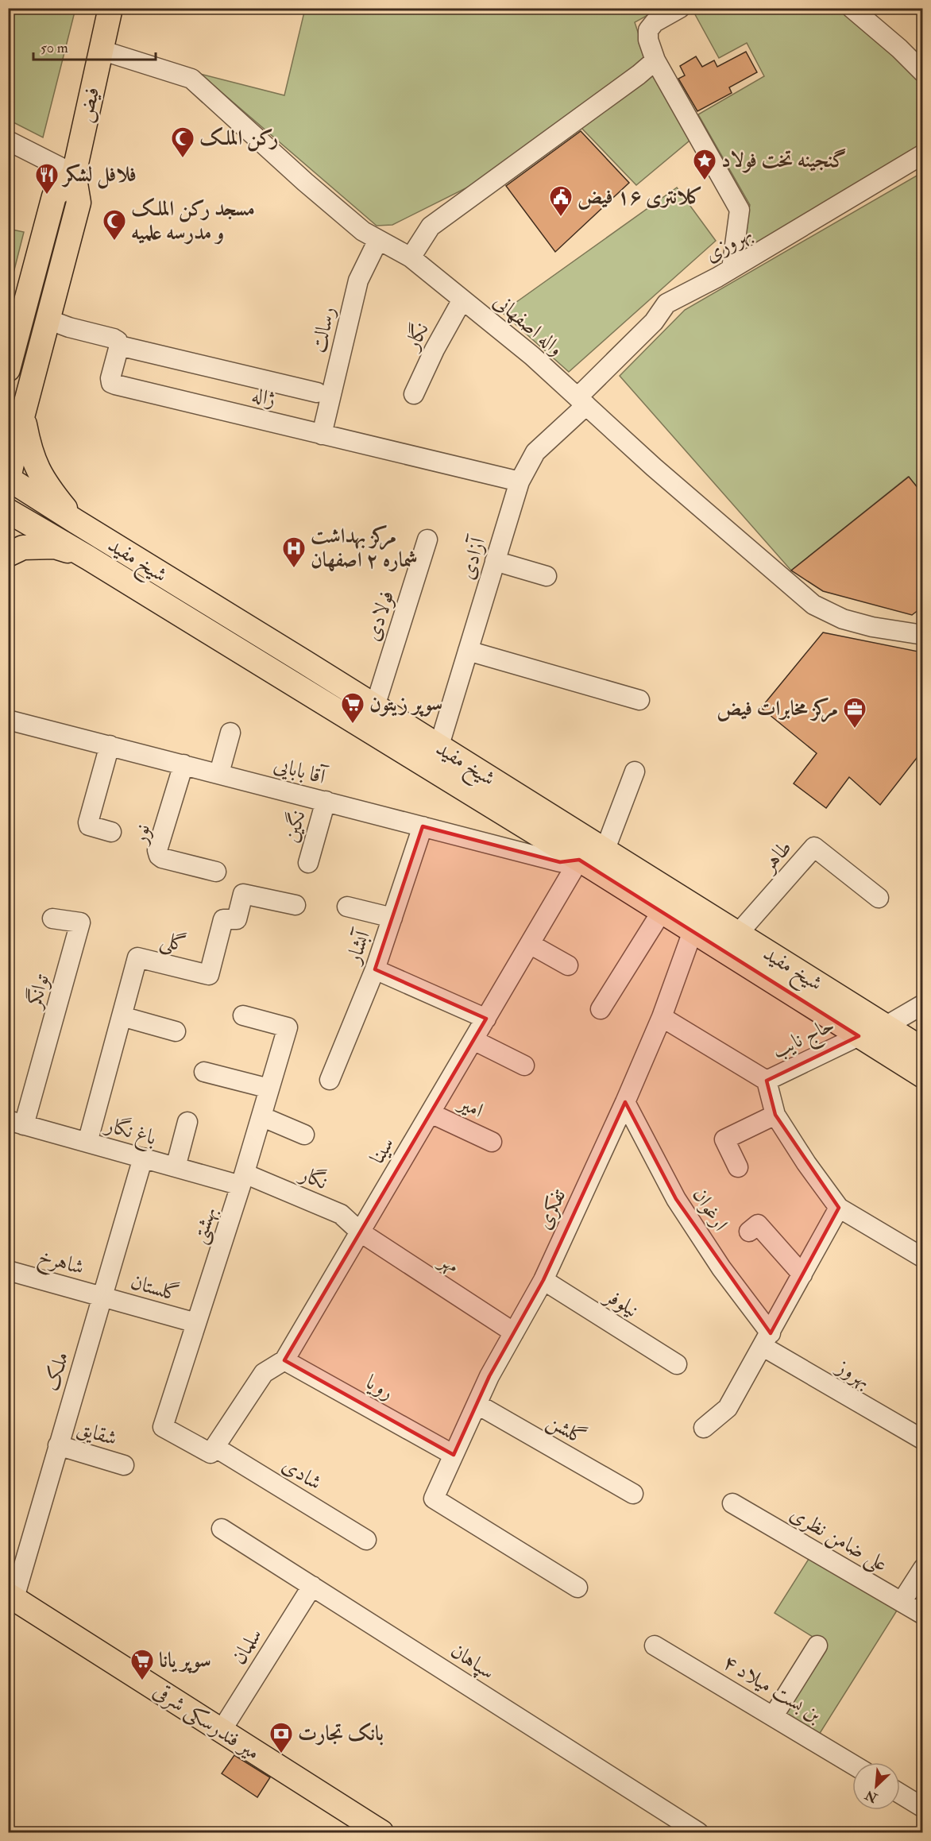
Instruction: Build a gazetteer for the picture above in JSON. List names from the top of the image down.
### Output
{
  "streets": {
    "main road": ["فیض", "شیخ مفید", "میر فندرسکی شرقی"],
    "street": [
      "بهروزی",
      "واله اصفهانی",
      "رسالت",
      "نگار",
      "ژاله",
      "آزادی",
      "فولادی",
      "آقا بابایی",
      "نگین",
      "نور",
      "طاهر",
      "گلی",
      "آبشار",
      "توانگر",
      "حاج نایب",
      "امیر",
      "باغ نگار",
      "سینا",
      "تفکری",
      "ارغوان",
      "بهشتی",
      "شاهرخ",
      "مهر",
      "گلستان",
      "نیلوفر",
      "ملک",
      "بهروز",
      "رویا",
      "گلشن",
      "شقایق",
      "شادی",
      "علی ضامن نظری",
      "سلمان",
      "سپاهان",
      "بن بست میلاد ۴"
    ]
  },
  "crossings": [
    ["فیض", "واله اصفهانی"],
    ["بهروزی", "واله اصفهانی"],
    ["بهروزی", "آزادی"],
    ["واله اصفهانی", "رسالت"],
    ["واله اصفهانی", "نگار"],
    ["واله اصفهانی", "آزادی"],
    ["رسالت", "ژاله"],
    ["نگار", "باغ نگار"],
    ["نگار", "سینا"],
    ["نگار", "بهشتی"],
    ["نگار", "مهر"],
    ["ژاله", "آزادی"],
    ["آزادی", "شیخ مفید"],
    ["شیخ مفید", "فولادی"],
    ["شیخ مفید", "آقا بابایی"],
    ["شیخ مفید", "طاهر"],
    ["شیخ مفید", "حاج نایب"],
    ["شیخ مفید", "سینا"],
    ["شیخ مفید", "تفکری"],
    ["آقا بابایی", "نگین"],
    ["آقا بابایی", "نور"],
    ["آقا بابایی", "آبشار"],
    ["آقا بابایی", "سینا"],
    ["گلی", "باغ نگار"],
    ["توانگر", "باغ نگار"],
    ["امیر", "سینا"],
    ["باغ نگار", "بهشتی"],
    ["باغ نگار", "ملک"],
    ["سینا", "بهشتی"],
    ["سینا", "مهر"],
    ["سینا", "رویا"],
    ["سینا", "شادی"],
    ["تفکری", "ارغوان"],
    ["تفکری", "مهر"],
    ["تفکری", "نیلوفر"],
    ["تفکری", "رویا"],
    ["تفکری", "گلشن"],
    ["ارغوان", "بهروز"],
    ["بهشتی", "گلستان"],
    ["بهشتی", "شادی"],
    ["شاهرخ", "گلستان"],
    ["شاهرخ", "ملک"],
    ["گلستان", "ملک"],
    ["ملک", "شقایق"],
    ["ملک", "میر فندرسکی شرقی"],
    ["سلمان", "سپاهان"],
    ["سلمان", "میر فندرسکی شرقی"]
  ],
  "places": {
    "mosque": ["رکن الملک", "مسجد رکن الملک و مدرسه علمیه"],
    "place": ["گنجینه تخت فولاد"],
    "restaurant": ["فلافل لشکر"],
    "public building": ["کلانتری ۱۶ فیض"],
    "hospital": ["مرکز بهداشت شماره ۲ اصفهان"],
    "supermarket": ["سوپر زیتون", "سوپر یانا"],
    "office": ["مرکز مخابرات فیض"],
    "bank": ["بانک تجارت"]
  },
  "scale_bar": "50 m",
  "north": "bottom left"
}
